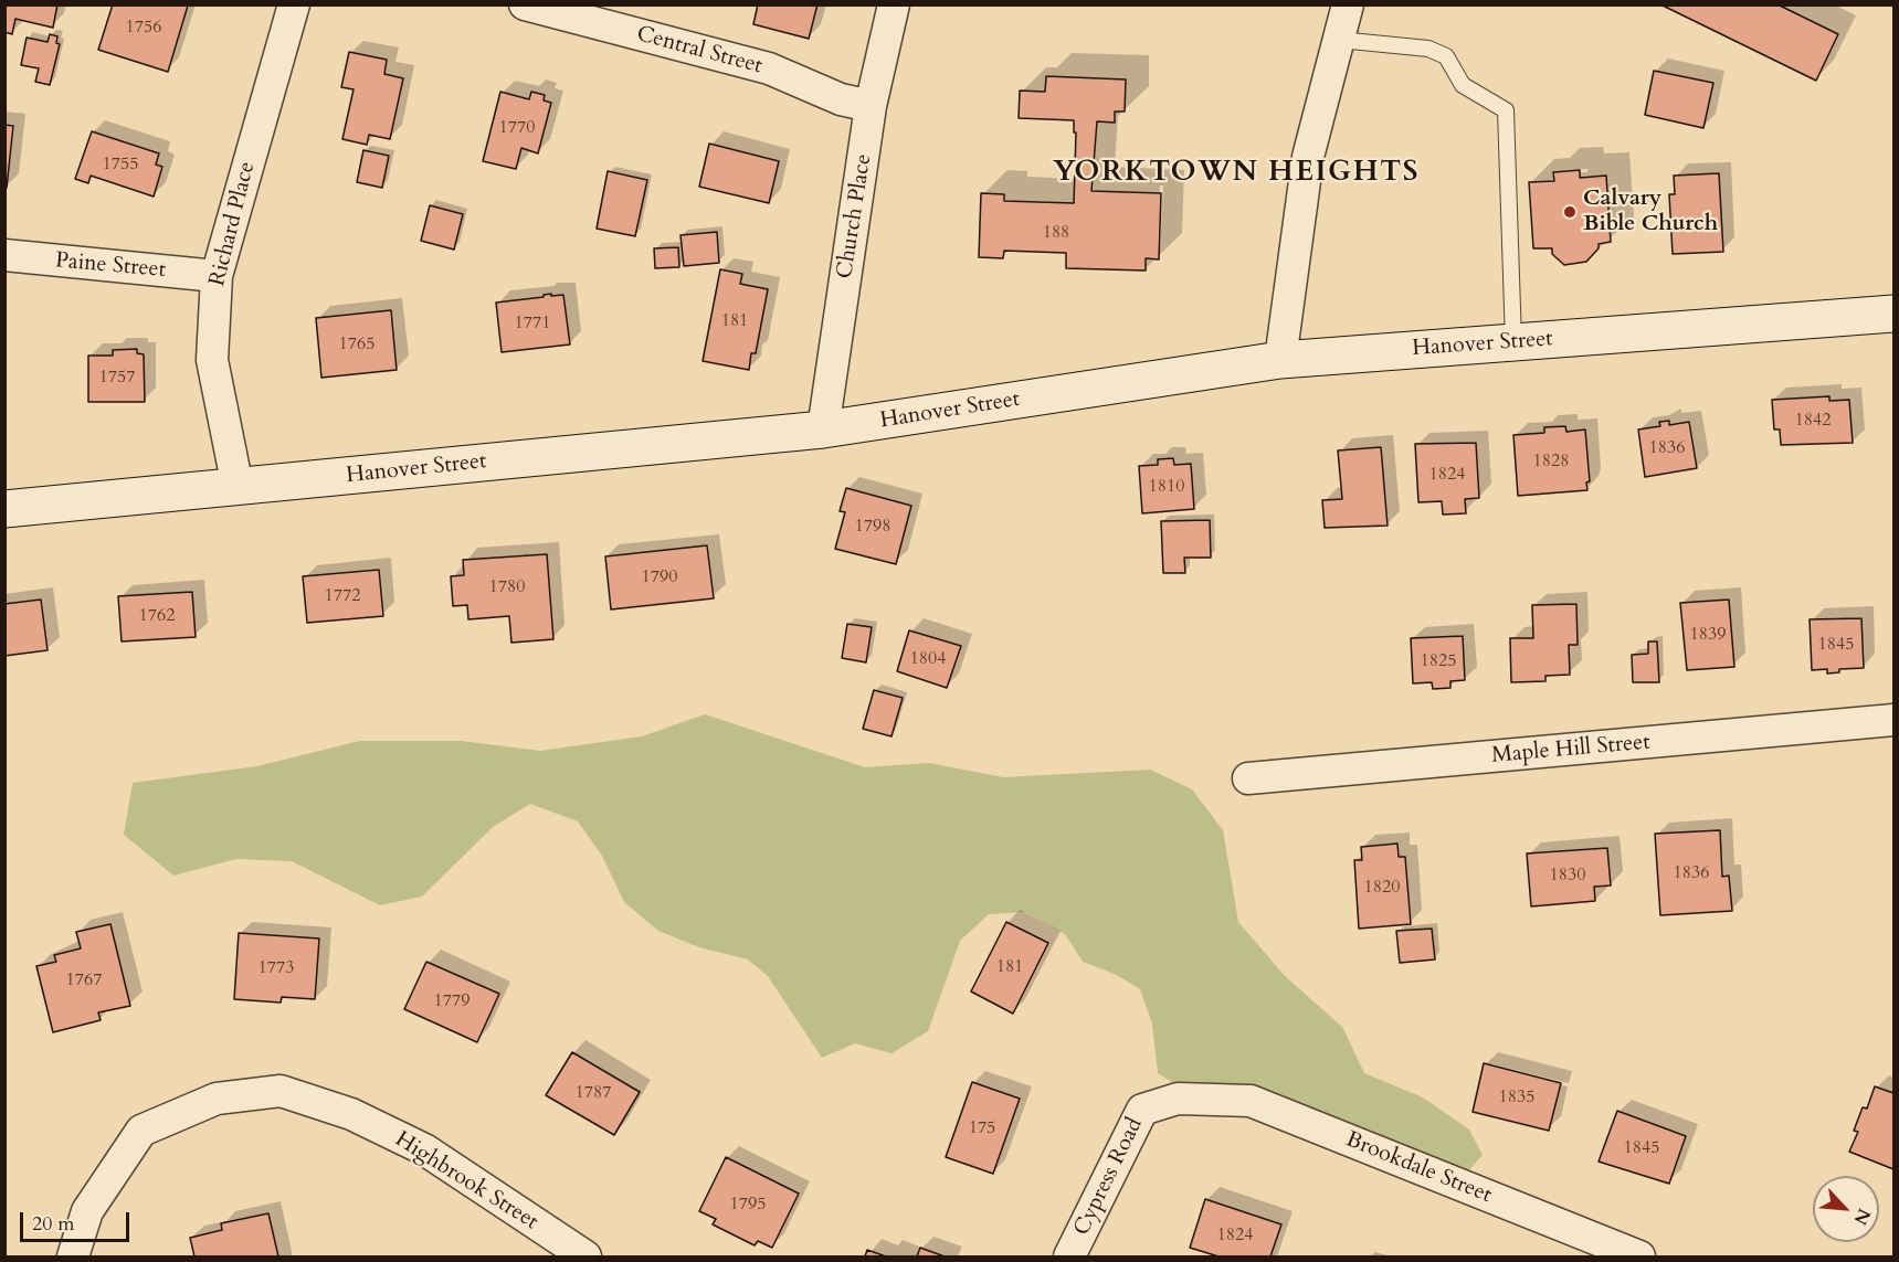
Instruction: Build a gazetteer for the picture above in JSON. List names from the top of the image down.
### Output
{
  "streets": {
    "street": [
      "Central Street",
      "Church Place",
      "Richard Place",
      "Paine Street",
      "Hanover Street",
      "Maple Hill Street",
      "Brookdale Street",
      "Cypress Road",
      "Highbrook Street"
    ]
  },
  "crossings": [
    ["Central Street", "Church Place"],
    ["Church Place", "Hanover Street"],
    ["Richard Place", "Paine Street"],
    ["Richard Place", "Hanover Street"],
    ["Brookdale Street", "Cypress Road"]
  ],
  "districts": ["YORKTOWN HEIGHTS"],
  "places": ["Calvary Bible Church"],
  "house_numbers": [
    "1756",
    "1770",
    "1755",
    "188",
    "181",
    "1771",
    "1765",
    "1757",
    "1842",
    "1836",
    "1828",
    "1824",
    "1810",
    "1798",
    "1790",
    "1780",
    "1772",
    "1762",
    "1839",
    "1845",
    "1804",
    "1825",
    "1836",
    "1830",
    "1820",
    "181",
    "1773",
    "1767",
    "1779",
    "1787",
    "1835",
    "175",
    "1845",
    "1795",
    "1824"
  ],
  "scale_bar": "20 m",
  "north": "bottom right"
}
